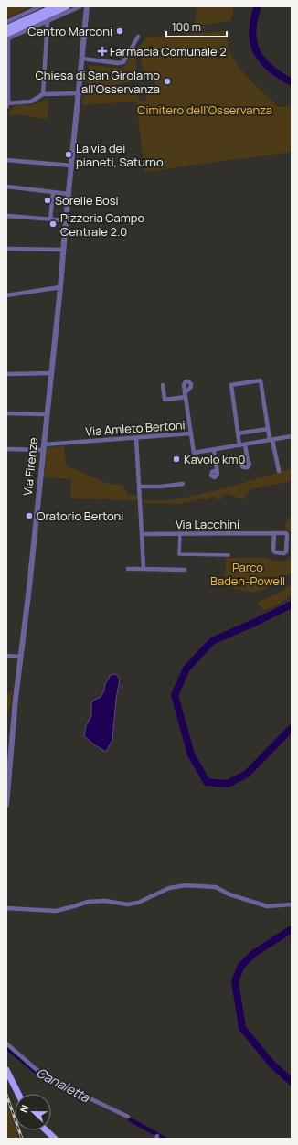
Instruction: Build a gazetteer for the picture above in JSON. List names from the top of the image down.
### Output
{
  "streets": {
    "street": ["Via Amleto Bertoni", "Via Firenze", "Via Lacchini"]
  },
  "crossings": [
    ["Via Amleto Bertoni", "Via Firenze"]
  ],
  "water": ["Canaletta"],
  "parks": ["Cimitero dell'Osservanza", "Parco Baden-Powell"],
  "places": {
    "other": [
      "Centro Marconi",
      "Chiesa di San Girolamo all'Osservanza",
      "La via dei pianeti, Saturno",
      "Sorelle Bosi",
      "Pizzeria Campo Centrale 2.0",
      "Kavolo km0",
      "Oratorio Bertoni"
    ],
    "health": ["Farmacia Comunale 2"]
  },
  "scale_bar": "100 m",
  "north": "left"
}
